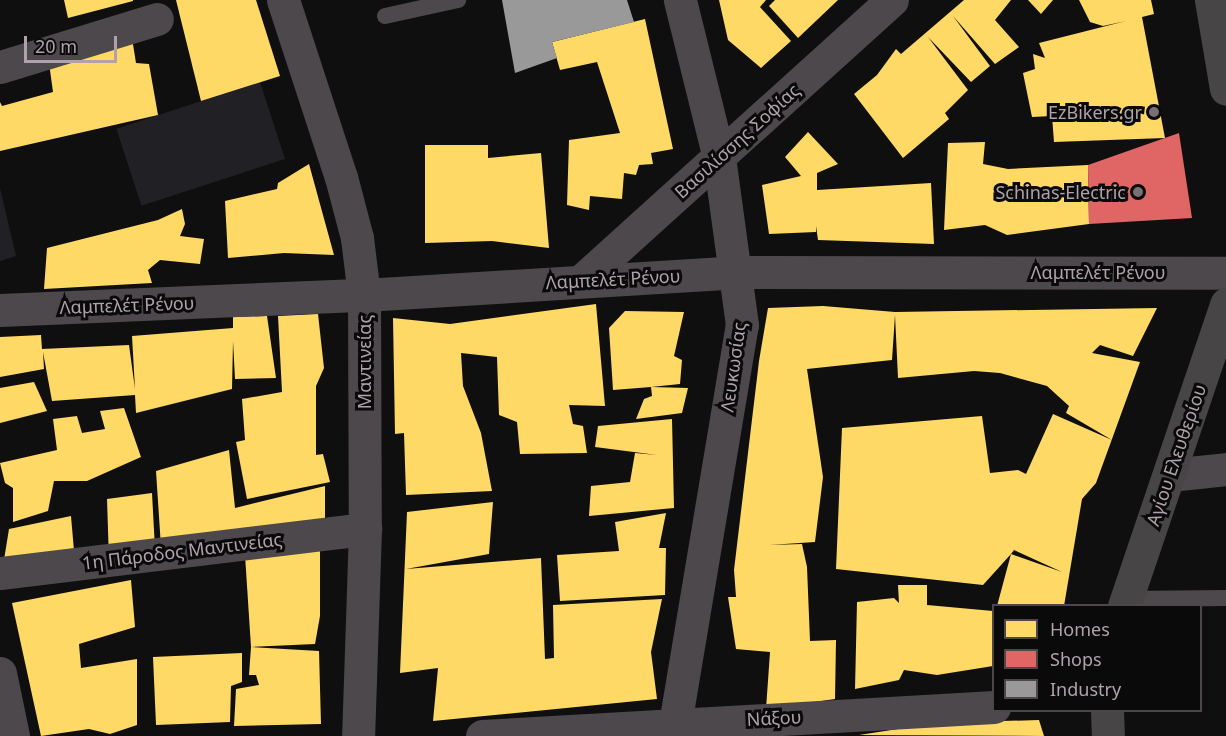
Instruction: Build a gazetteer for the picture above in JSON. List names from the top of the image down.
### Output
{
  "streets": {
    "street": [
      "Βασιλίσσης Σοφίας",
      "Λαμπελέτ Ρένου",
      "Μαντινείας",
      "Λευκωσίας",
      "Αγίου Ελευθερίου",
      "1η Πάροδος Μαντινείας",
      "Νάξου"
    ]
  },
  "crossings": [
    ["Βασιλίσσης Σοφίας", "Λαμπελέτ Ρένου"],
    ["Βασιλίσσης Σοφίας", "Λευκωσίας"],
    ["Λαμπελέτ Ρένου", "Μαντινείας"],
    ["Λαμπελέτ Ρένου", "Λευκωσίας"],
    ["Μαντινείας", "1η Πάροδος Μαντινείας"],
    ["Λευκωσίας", "Νάξου"]
  ],
  "places": ["EzBikers.gr", "Schinas-Electric"],
  "legend": ["Homes", "Shops", "Industry"],
  "scale_bar": "20 m"
}
